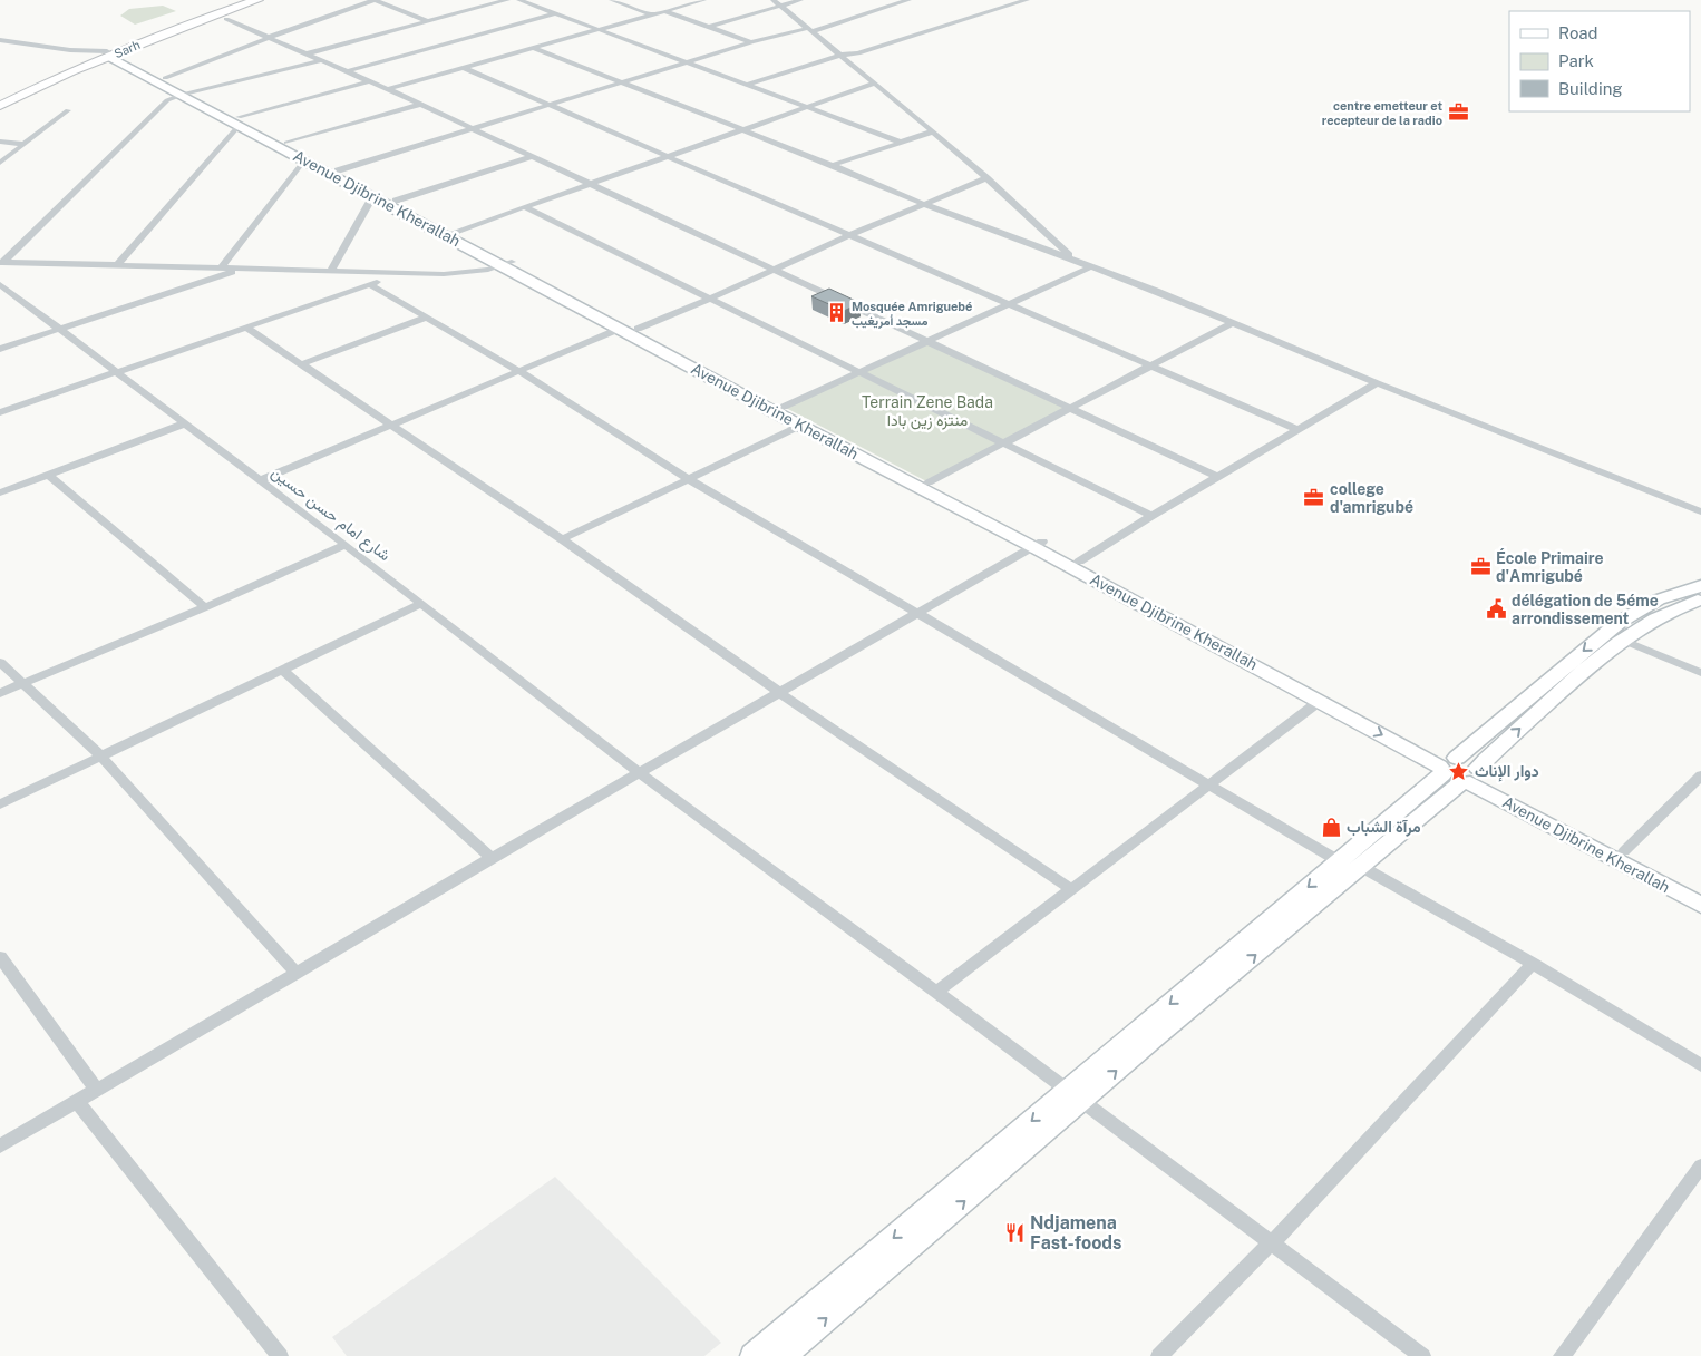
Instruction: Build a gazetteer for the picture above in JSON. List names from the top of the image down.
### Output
{
  "streets": {
    "highway": ["Sarh"],
    "street": ["Avenue Djibrine Kherallah", "شارع امام حسن حسين"]
  },
  "crossings": [
    ["Sarh", "Avenue Djibrine Kherallah"]
  ],
  "parks": ["Terrain Zene Bada منتزه زين بادا"],
  "places": {
    "office": ["centre emetteur et recepteur de la radio", "college d'amrigubé", "École Primaire d'Amrigubé"],
    "building": ["Mosquée Amriguebé مسجد أمريغيب"],
    "public building": ["délégation de 5éme arrondissement"],
    "place": ["دوار الإناث"],
    "shop": ["مرآة الشباب"],
    "restaurant": ["Ndjamena Fast-foods"]
  },
  "legend": ["Road", "Park", "Building"]
}
